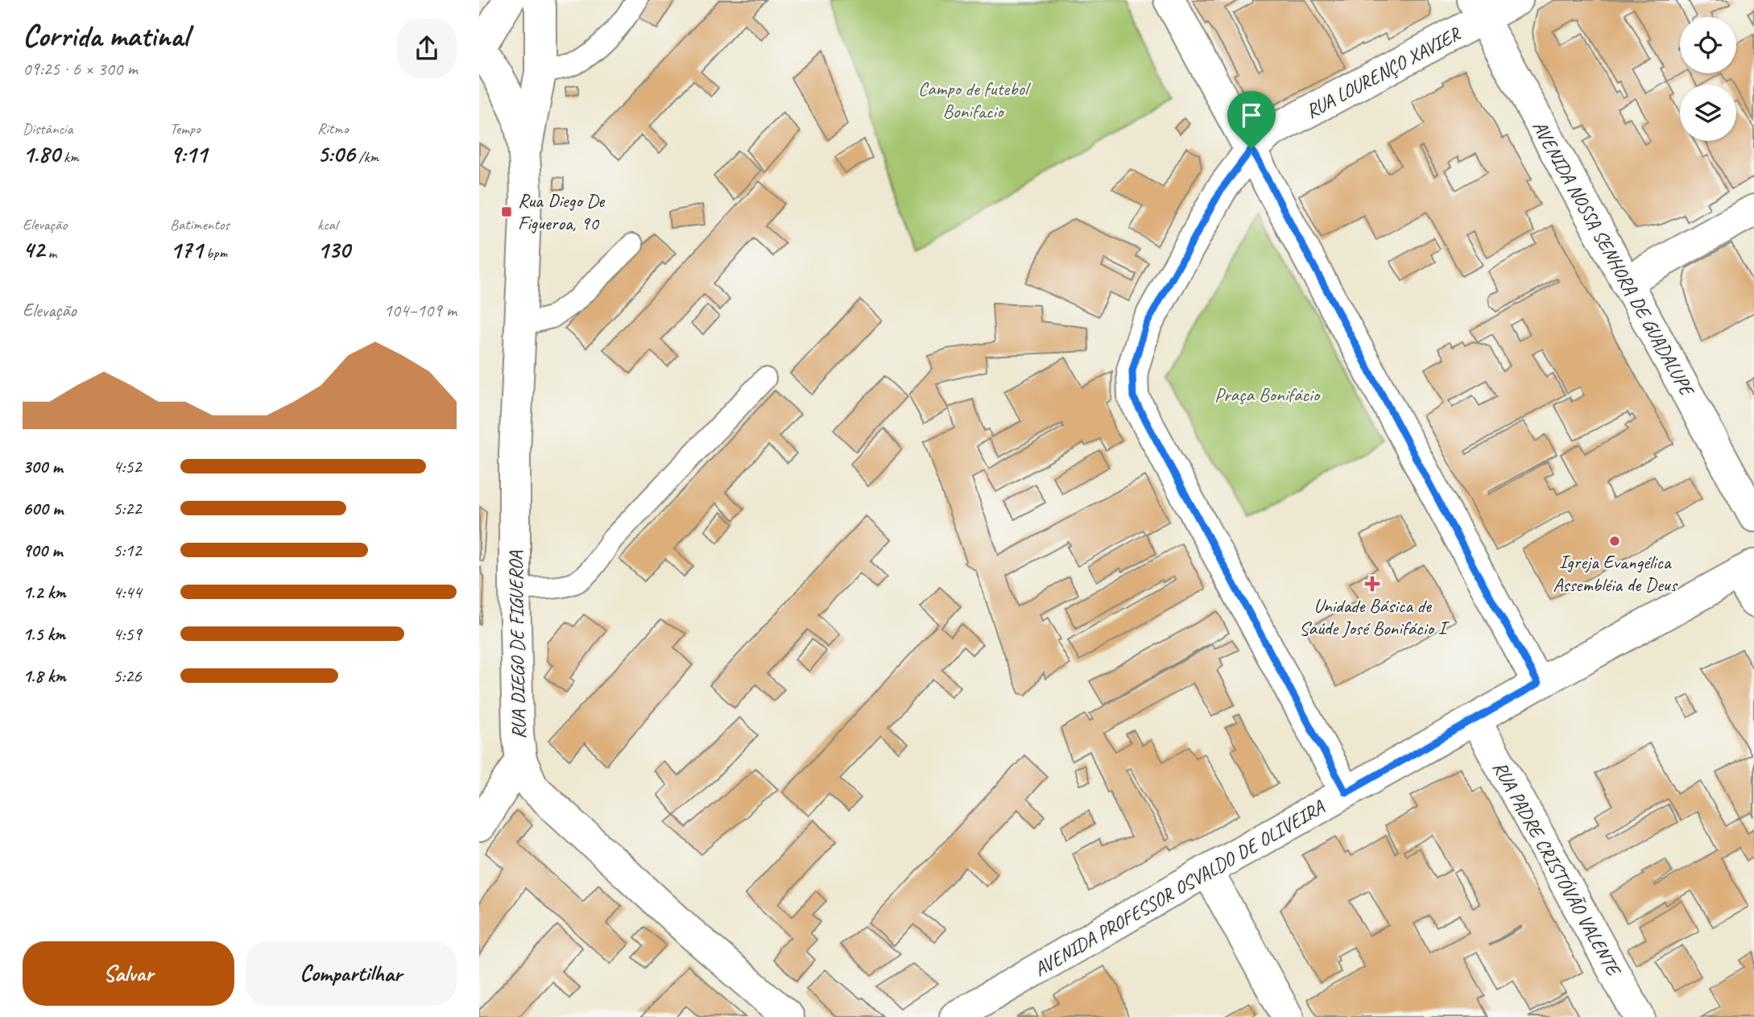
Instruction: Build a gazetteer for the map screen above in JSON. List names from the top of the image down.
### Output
{
  "streets": {
    "street": [
      "RUA LOURENÇO XAVIER",
      "AVENIDA NOSSA SENHORA DE GUADALUPE",
      "RUA DIEGO DE FIGUEROA",
      "RUA PADRE CRISTÓVÃO VALENTE",
      "AVENIDA PROFESSOR OSVALDO DE OLIVEIRA"
    ]
  },
  "crossings": [
    ["RUA LOURENÇO XAVIER", "AVENIDA NOSSA SENHORA DE GUADALUPE"],
    ["RUA LOURENÇO XAVIER", "AVENIDA PROFESSOR OSVALDO DE OLIVEIRA"],
    ["RUA PADRE CRISTÓVÃO VALENTE", "AVENIDA PROFESSOR OSVALDO DE OLIVEIRA"]
  ],
  "parks": ["Campo de futebol Bonifacio", "Praça Bonifácio"],
  "places": {
    "transit": ["Rua Diego De Figueroa, 90"],
    "other": ["Igreja Evangélica Assembléia de Deus"],
    "health": ["Unidade Básica de Saúde José Bonifácio I"]
  },
  "page": {
    "heading": ["Corrida matinal", "09:25 · 6 × 300 m"],
    "stats": [
      ["Distância", "1.80 km"],
      ["Tempo", "9:11"],
      ["Ritmo", "5:06 /km"],
      ["Elevação", "42 m"],
      ["Batimentos", "171 bpm"],
      ["kcal", "130"]
    ],
    "chart": ["Elevação", "104–109 m"],
    "list": [
      {
        "name": "300 m",
        "note": "4:52"
      },
      {
        "name": "600 m",
        "note": "5:22"
      },
      {
        "name": "900 m",
        "note": "5:12"
      },
      {
        "name": "1.2 km",
        "note": "4:44"
      },
      {
        "name": "1.5 km",
        "note": "4:59"
      },
      {
        "name": "1.8 km",
        "note": "5:26"
      }
    ],
    "buttons": ["Salvar", "Compartilhar"]
  }
}
